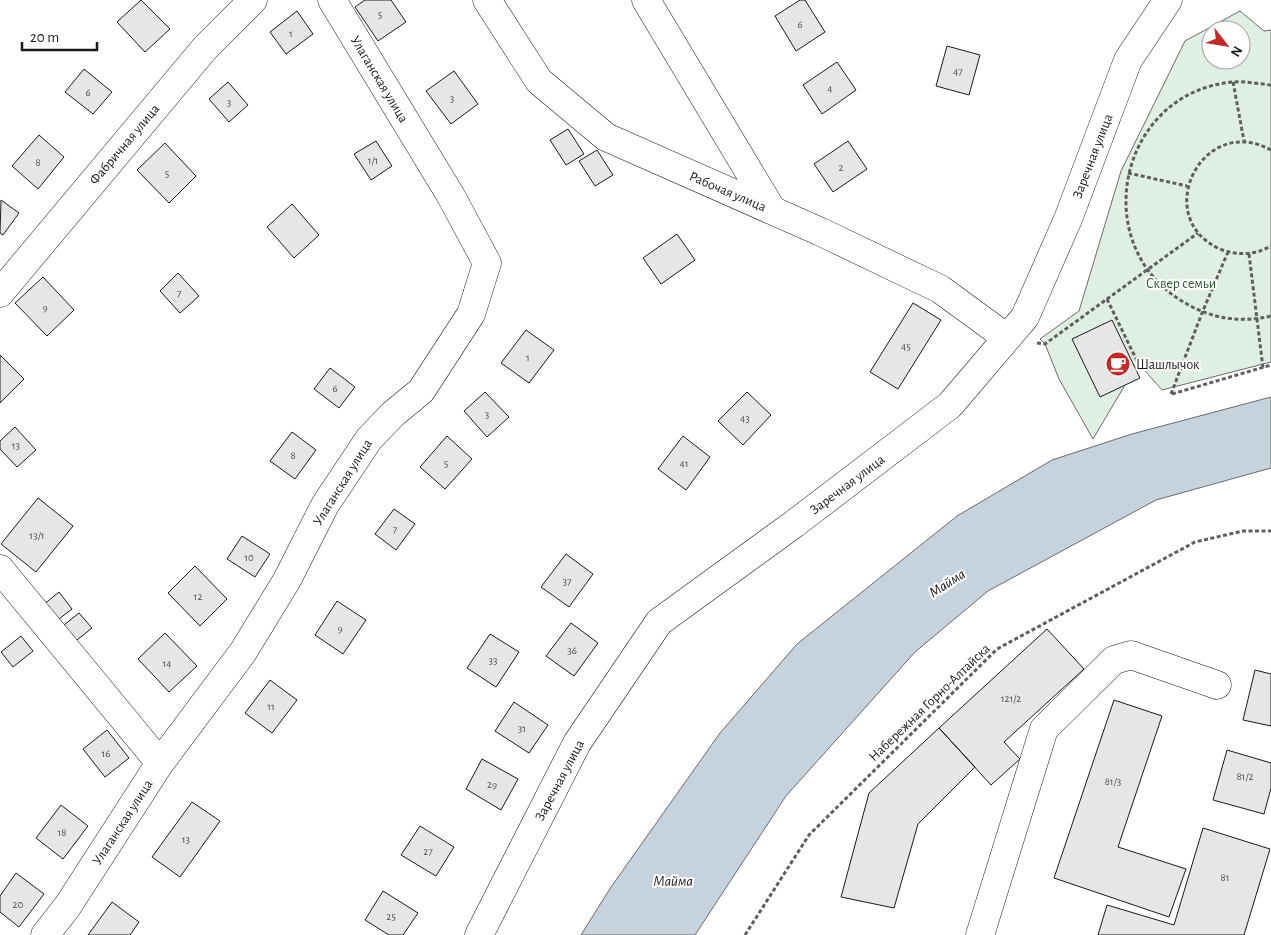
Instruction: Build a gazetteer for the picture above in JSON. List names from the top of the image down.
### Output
{
  "streets": {
    "street": [
      "Улаганская улица",
      "Фабричная улица",
      "Заречная улица",
      "Рабочая улица"
    ],
    "path": ["Набережная Горно-Алтайска"]
  },
  "crossings": [
    ["Заречная улица", "Рабочая улица"]
  ],
  "water": ["Майма"],
  "parks": ["Сквер семьи"],
  "places": {
    "cafe": ["Шашлычок"]
  },
  "house_numbers": [
    "5",
    "6",
    "1",
    "47",
    "4",
    "6",
    "3",
    "3",
    "1/1",
    "8",
    "2",
    "5",
    "7",
    "9",
    "45",
    "1",
    "6",
    "3",
    "43",
    "13",
    "8",
    "5",
    "41",
    "7",
    "13/1",
    "10",
    "37",
    "12",
    "9",
    "36",
    "33",
    "14",
    "121/2",
    "11",
    "31",
    "16",
    "81/2",
    "81/3",
    "29",
    "18",
    "13",
    "27",
    "81",
    "20",
    "25"
  ],
  "scale_bar": "20 m",
  "north": "bottom right"
}
